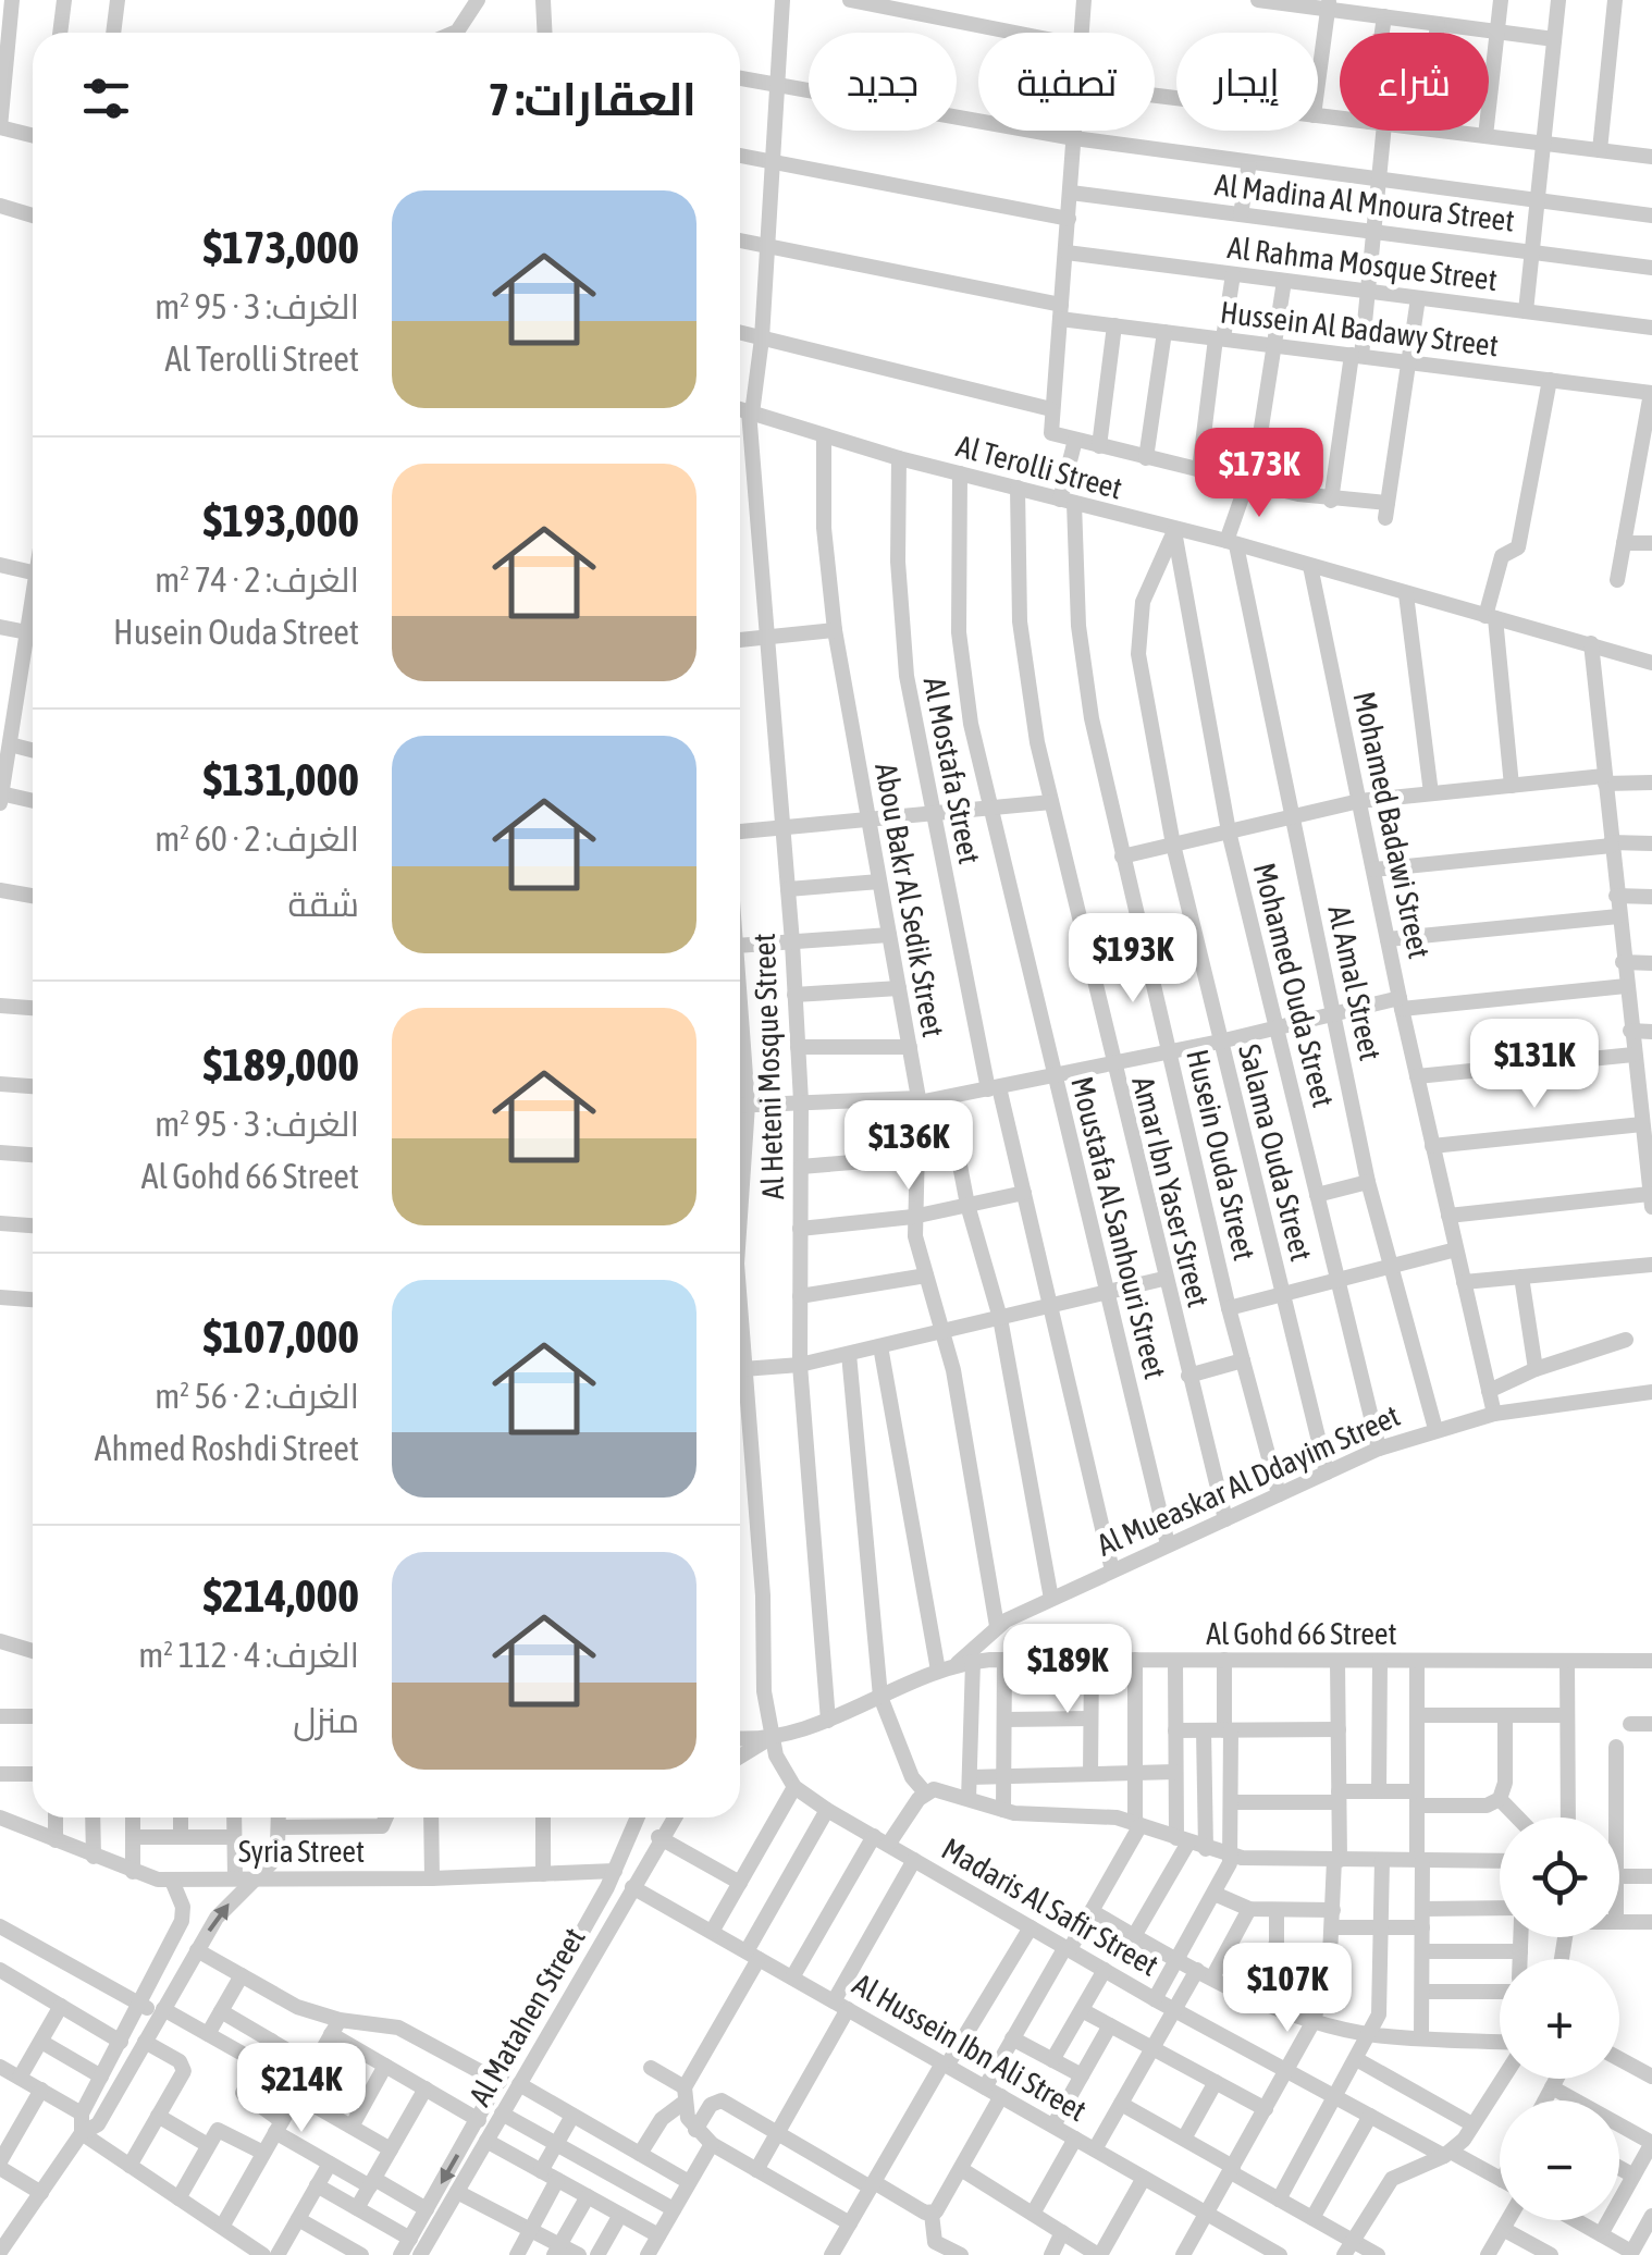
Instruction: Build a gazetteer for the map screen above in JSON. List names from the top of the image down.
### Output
{
  "streets": {
    "street": [
      "Al Madina Al Mnoura Street",
      "Al Rahma Mosque Street",
      "Hussein Al Badawy Street",
      "Al Terolli Street",
      "Al Mostafa Street",
      "Mohamed Badawi Street",
      "Abou Bakr Al Sedik Street",
      "Al Amal Street",
      "Mohamed Ouda Street",
      "Al Heteni Mosque Street",
      "Salama Ouda Street",
      "Husein Ouda Street",
      "Amar Ibn Yaser Street",
      "Moustafa Al Sanhouri Street",
      "Al Mueaskar Al Ddayim Street",
      "Al Gohd 66 Street",
      "Syria Street",
      "Madaris Al Safir Street",
      "Al Matahen Street",
      "Al Hussein Ibn Ali Street"
    ]
  },
  "crossings": [
    ["Al Terolli Street", "Al Mostafa Street"],
    ["Al Terolli Street", "Mohamed Badawi Street"],
    ["Al Terolli Street", "Abou Bakr Al Sedik Street"],
    ["Al Terolli Street", "Al Amal Street"],
    ["Al Terolli Street", "Mohamed Ouda Street"],
    ["Al Terolli Street", "Al Heteni Mosque Street"],
    ["Al Terolli Street", "Salama Ouda Street"],
    ["Al Terolli Street", "Husein Ouda Street"],
    ["Al Terolli Street", "Amar Ibn Yaser Street"],
    ["Al Terolli Street", "Moustafa Al Sanhouri Street"],
    ["Al Mostafa Street", "Al Mueaskar Al Ddayim Street"],
    ["Mohamed Badawi Street", "Al Mueaskar Al Ddayim Street"],
    ["Abou Bakr Al Sedik Street", "Al Mueaskar Al Ddayim Street"],
    ["Al Amal Street", "Al Mueaskar Al Ddayim Street"],
    ["Mohamed Ouda Street", "Salama Ouda Street"],
    ["Mohamed Ouda Street", "Al Mueaskar Al Ddayim Street"],
    ["Al Heteni Mosque Street", "Al Gohd 66 Street"],
    ["Salama Ouda Street", "Al Mueaskar Al Ddayim Street"],
    ["Husein Ouda Street", "Al Mueaskar Al Ddayim Street"],
    ["Amar Ibn Yaser Street", "Al Mueaskar Al Ddayim Street"],
    ["Moustafa Al Sanhouri Street", "Al Mueaskar Al Ddayim Street"],
    ["Al Mueaskar Al Ddayim Street", "Al Gohd 66 Street"],
    ["Al Gohd 66 Street", "Madaris Al Safir Street"],
    ["Syria Street", "Al Matahen Street"],
    ["Al Matahen Street", "Al Hussein Ibn Ali Street"]
  ],
  "page": {
    "chip": [
      "شراء",
      "إيجار",
      "تصفية",
      "جديد"
    ],
    "heading": "العقارات: 7",
    "list": [
      {
        "name": "$173,000",
        "note": "الغرف: 3 · 95 m² · Al Terolli Street"
      },
      {
        "name": "$193,000",
        "note": "الغرف: 2 · 74 m² · Husein Ouda Street"
      },
      {
        "name": "$131,000",
        "note": "الغرف: 2 · 60 m² · شقة"
      },
      {
        "name": "$189,000",
        "note": "الغرف: 3 · 95 m² · Al Gohd 66 Street"
      },
      {
        "name": "$107,000",
        "note": "الغرف: 2 · 56 m² · Ahmed Roshdi Street"
      },
      {
        "name": "$214,000",
        "note": "الغرف: 4 · 112 m² · منزل"
      }
    ],
    "price": [
      "$173K",
      "$193K",
      "$131K",
      "$136K",
      "$189K",
      "$107K",
      "$214K"
    ],
    "map_buttons": ["+", "−"]
  }
}
